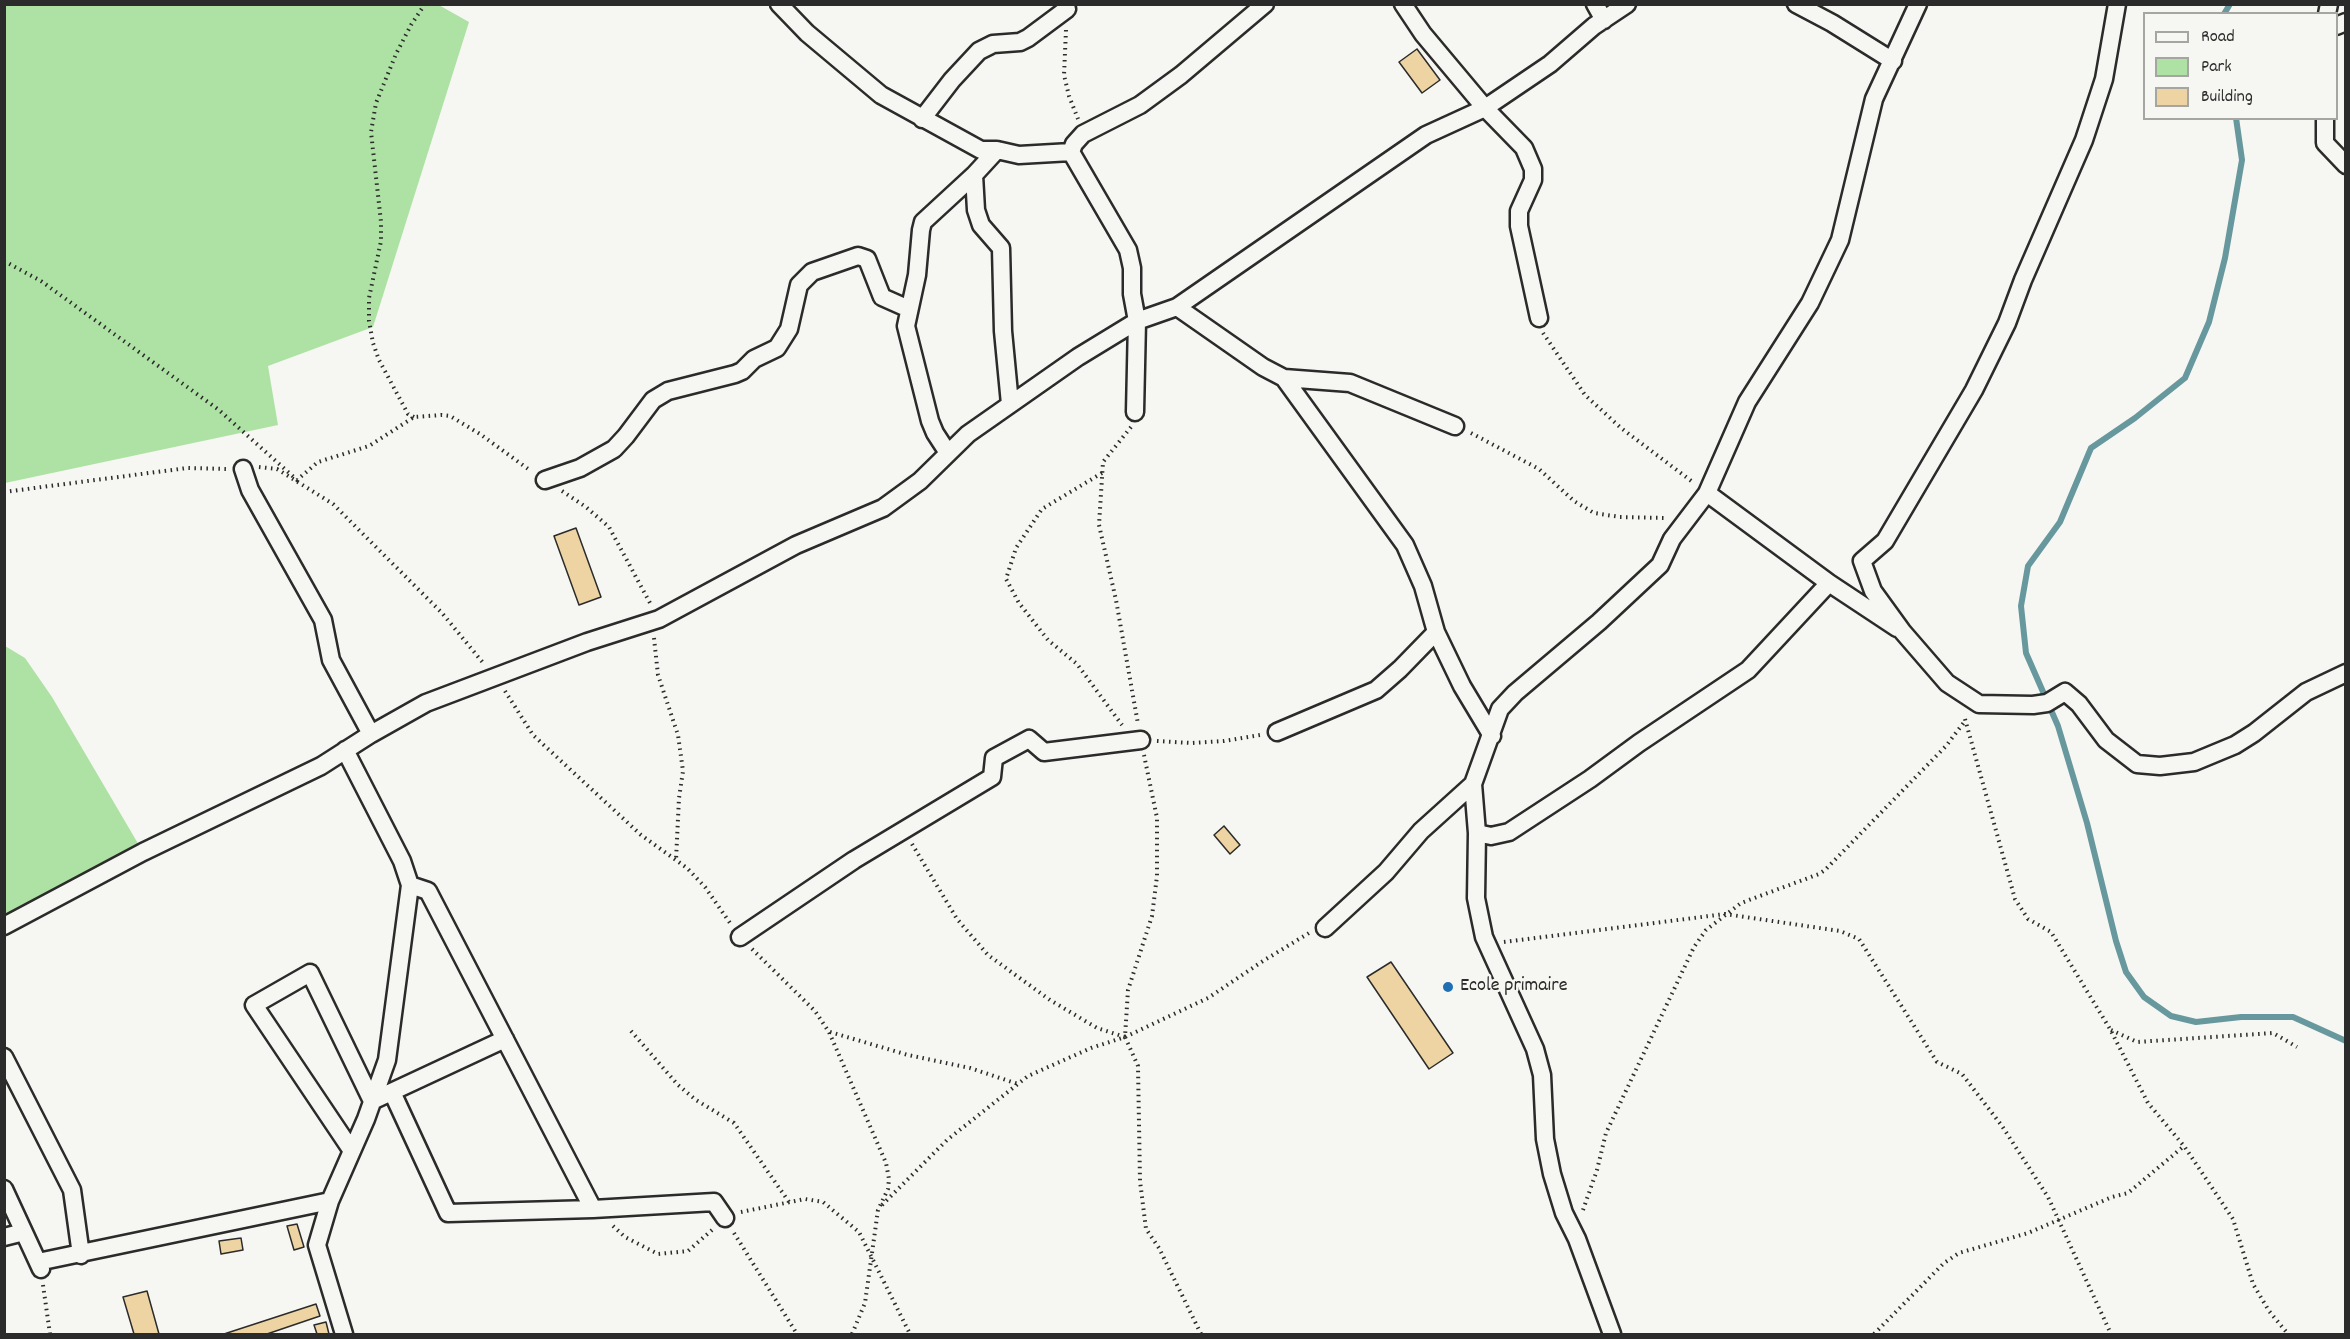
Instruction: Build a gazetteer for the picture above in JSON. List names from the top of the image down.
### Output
{
  "places": ["Ecole primaire"],
  "legend": ["Road", "Park", "Building"]
}
